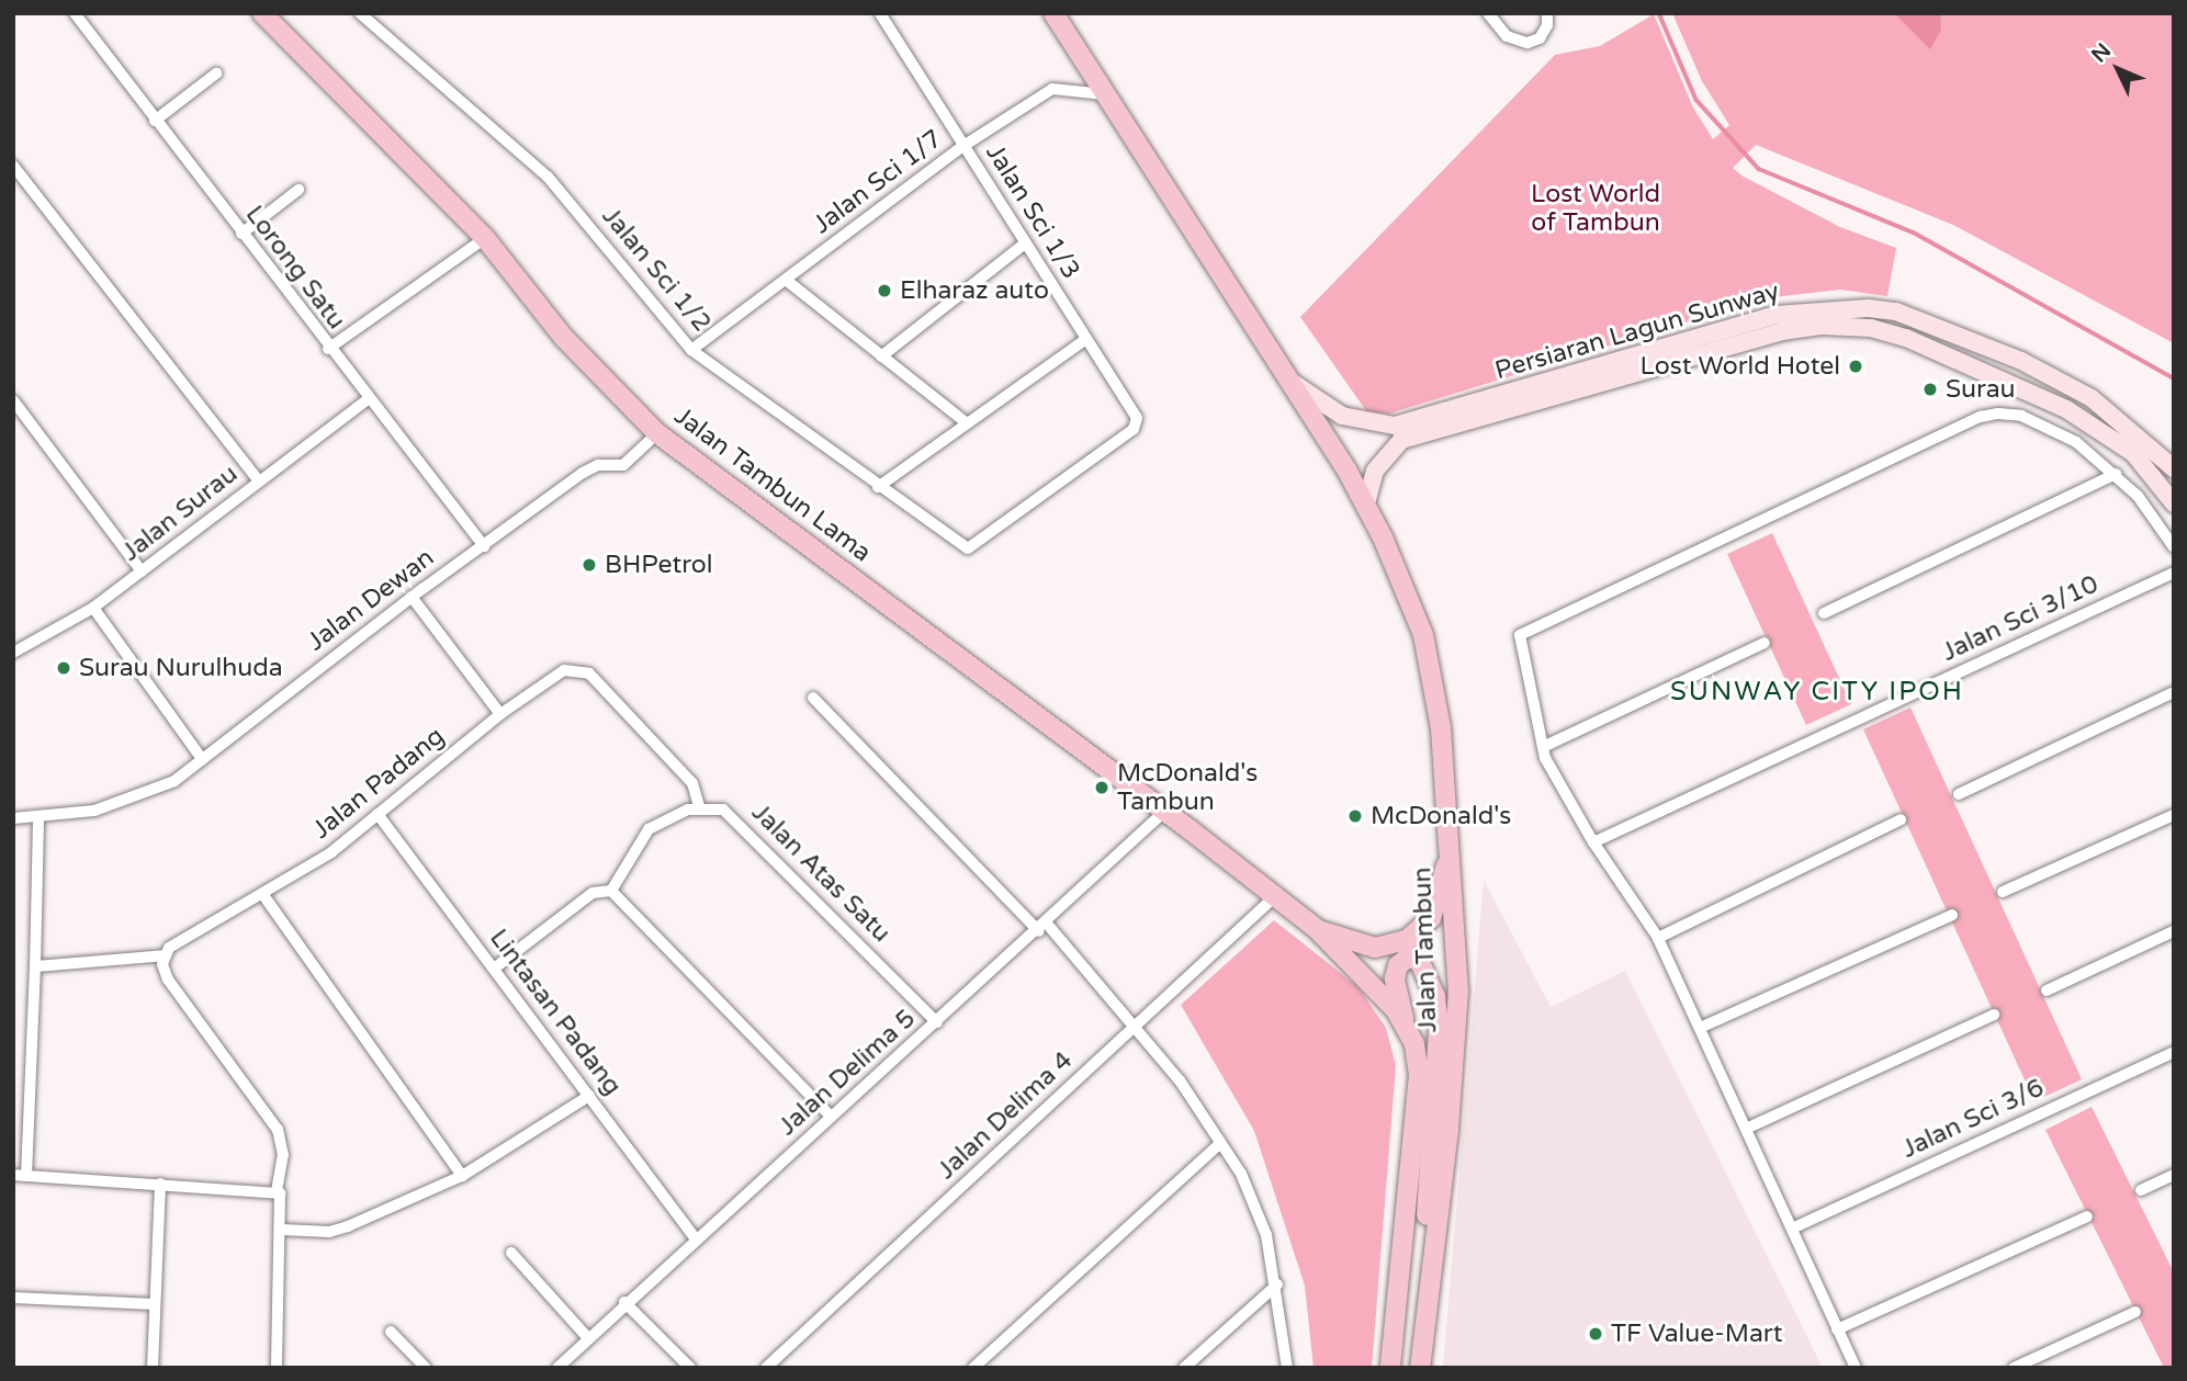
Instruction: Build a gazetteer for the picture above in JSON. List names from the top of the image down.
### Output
{
  "streets": {
    "main road": ["Persiaran Lagun Sunway", "Jalan Tambun Lama", "Jalan Tambun"],
    "street": [
      "Jalan Sci 1/7",
      "Jalan Sci 1/3",
      "Lorong Satu",
      "Jalan Sci 1/2",
      "Jalan Surau",
      "Jalan Dewan",
      "Jalan Sci 3/10",
      "Jalan Padang",
      "Jalan Atas Satu",
      "Lintasan Padang",
      "Jalan Delima 5",
      "Jalan Delima 4",
      "Jalan Sci 3/6"
    ]
  },
  "crossings": [
    ["Jalan Sci 1/7", "Jalan Sci 1/3"],
    ["Jalan Sci 1/7", "Jalan Sci 1/2"],
    ["Jalan Sci 1/7", "Jalan Tambun"],
    ["Jalan Sci 1/3", "Jalan Sci 1/2"],
    ["Lorong Satu", "Jalan Surau"],
    ["Lorong Satu", "Jalan Dewan"],
    ["Persiaran Lagun Sunway", "Jalan Tambun"],
    ["Jalan Tambun Lama", "Jalan Dewan"],
    ["Jalan Tambun Lama", "Jalan Delima 5"],
    ["Jalan Tambun Lama", "Jalan Delima 4"],
    ["Jalan Padang", "Jalan Atas Satu"],
    ["Jalan Padang", "Lintasan Padang"],
    ["Jalan Atas Satu", "Jalan Delima 5"],
    ["Lintasan Padang", "Jalan Delima 5"]
  ],
  "districts": ["SUNWAY CITY IPOH"],
  "parks": ["Lost World of Tambun"],
  "places": [
    "Elharaz auto",
    "Lost World Hotel",
    "Surau",
    "BHPetrol",
    "Surau Nurulhuda",
    "McDonald's Tambun",
    "McDonald's",
    "TF Value-Mart"
  ],
  "north": "top left"
}
